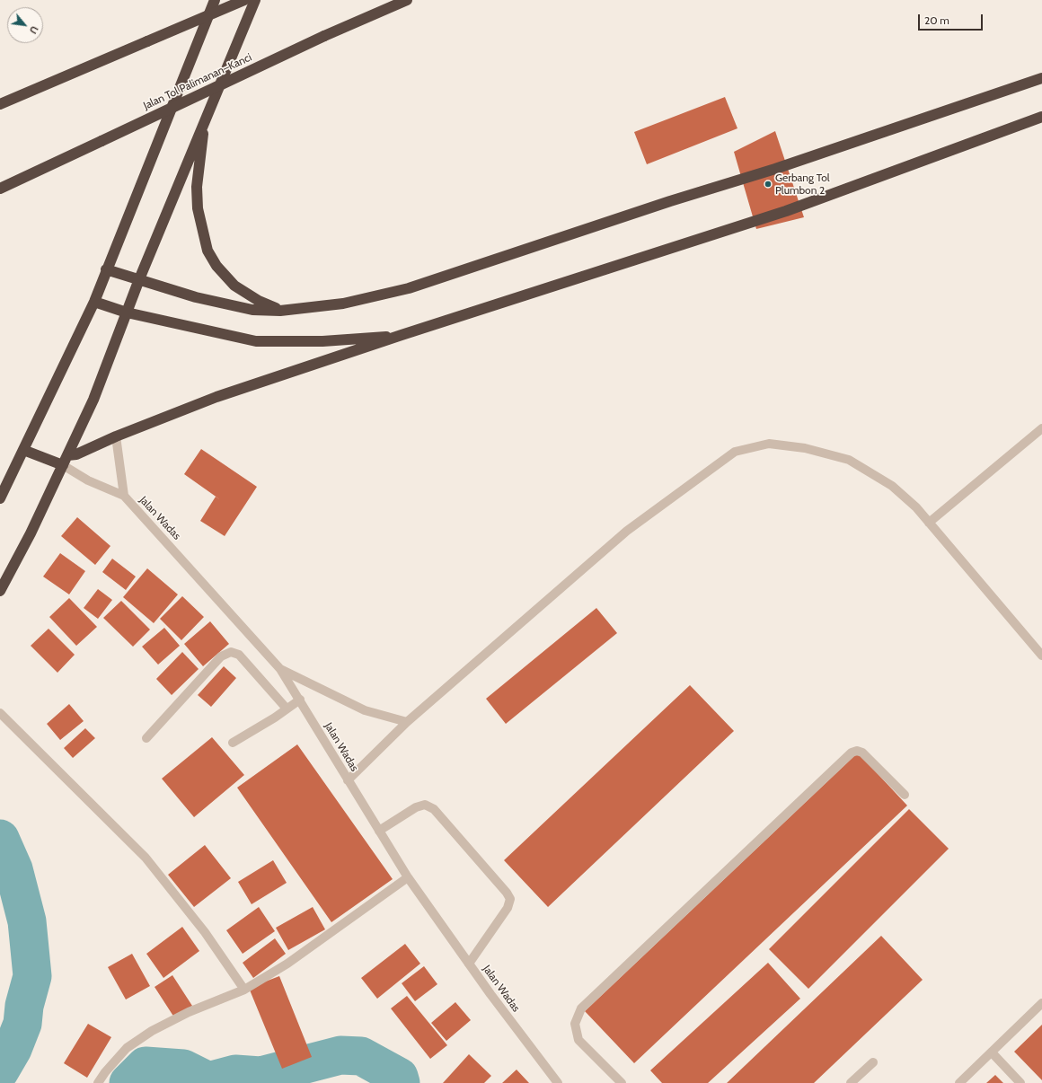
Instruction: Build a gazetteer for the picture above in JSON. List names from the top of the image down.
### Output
{
  "streets": {
    "highway": ["Jalan Tol Palimanan–Kanci"],
    "street": ["Jalan Wadas"]
  },
  "places": ["Gerbang Tol Plumbon 2"],
  "scale_bar": "20 m",
  "north": "bottom right"
}
